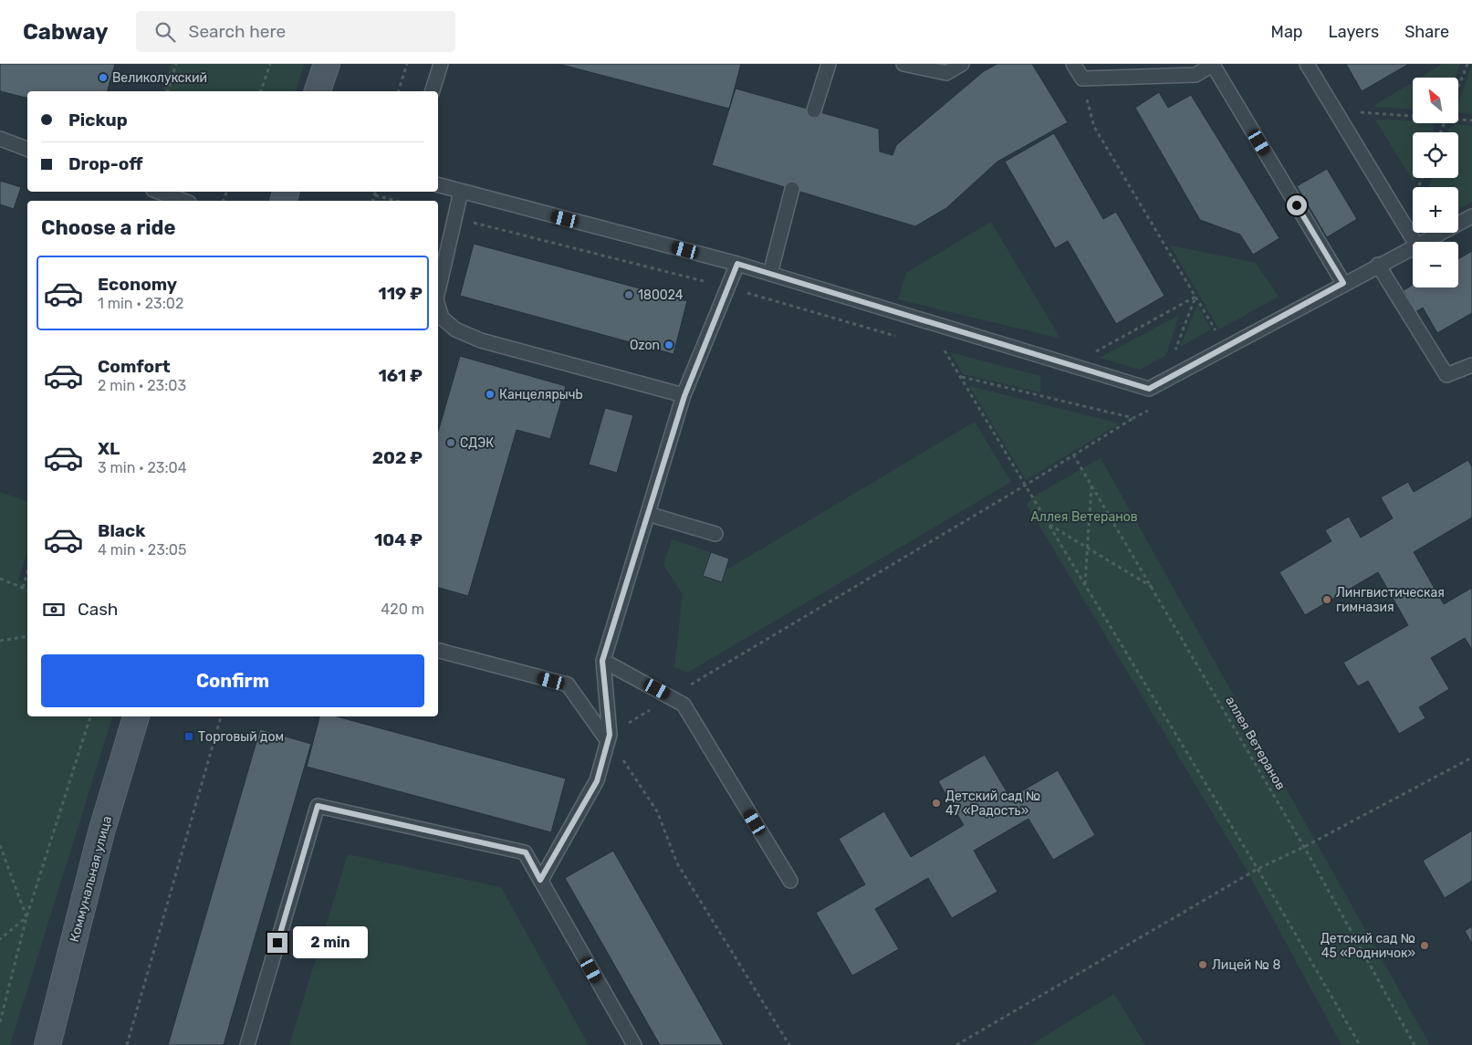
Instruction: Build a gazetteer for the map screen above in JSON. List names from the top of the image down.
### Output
{
  "streets": {
    "main road": ["Коммунальная улица"],
    "path": ["аллея Ветеранов"]
  },
  "parks": ["Аллея Ветеранов"],
  "places": {
    "other": [
      "Великолукский",
      "180024",
      "Ozon",
      "КанцелярычЬ",
      "СДЭК",
      "Лингвистическая гимназия",
      "Детский сад № 47 «Радость»",
      "Детский сад № 45 «Родничок»",
      "Лицей № 8"
    ],
    "transit": ["Торговый дом"]
  },
  "north": "top left",
  "page": {
    "header": "Cabway",
    "search": "Search here",
    "nav": ["Map", "Layers", "Share"],
    "map_buttons": ["+", "−"],
    "banner": ["Pickup", "Drop-off"],
    "heading": "Choose a ride",
    "list": [
      {
        "name": "Economy",
        "note": "1 min · 23:02",
        "value": "119 ₽"
      },
      {
        "name": "Comfort",
        "note": "2 min · 23:03",
        "value": "161 ₽"
      },
      {
        "name": "XL",
        "note": "3 min · 23:04",
        "value": "202 ₽"
      },
      {
        "name": "Black",
        "note": "4 min · 23:05",
        "value": "104 ₽"
      }
    ],
    "pay": ["Cash", "420 m"],
    "buttons": "Confirm",
    "bubble": "2 min"
  }
}
